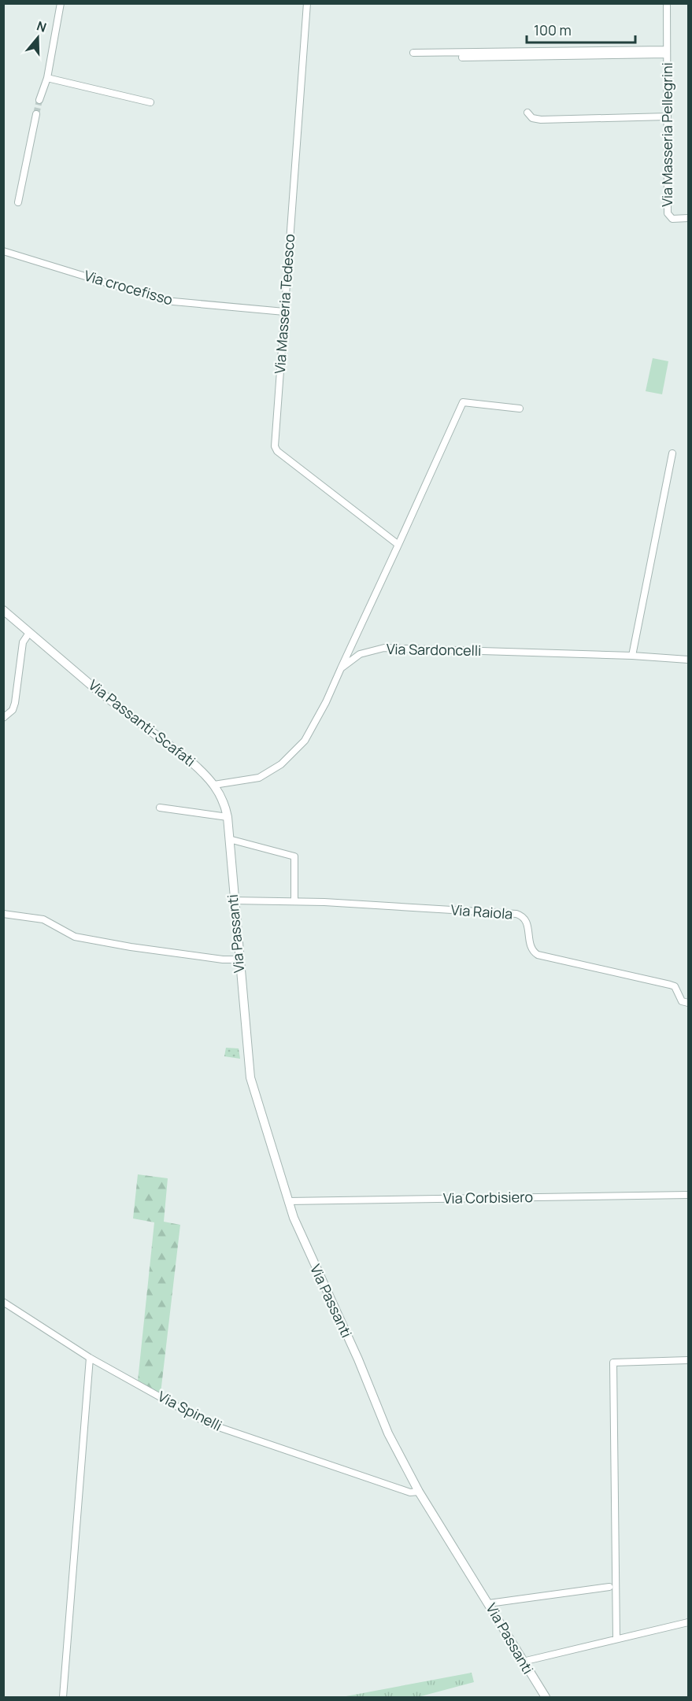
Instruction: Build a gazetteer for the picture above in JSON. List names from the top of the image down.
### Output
{
  "streets": {
    "street": [
      "Via Masseria Pellegrini",
      "Via crocefisso",
      "Via Masseria Tedesco",
      "Via Sardoncelli",
      "Via Passanti-Scafati",
      "Via Raiola",
      "Via Passanti",
      "Via Corbisiero",
      "Via Spinelli"
    ]
  },
  "crossings": [
    ["Via crocefisso", "Via Masseria Tedesco"],
    ["Via Sardoncelli", "Via Passanti-Scafati"],
    ["Via Passanti-Scafati", "Via Passanti"],
    ["Via Raiola", "Via Passanti"],
    ["Via Passanti", "Via Corbisiero"],
    ["Via Passanti", "Via Spinelli"]
  ],
  "scale_bar": "100 m",
  "north": "top"
}
